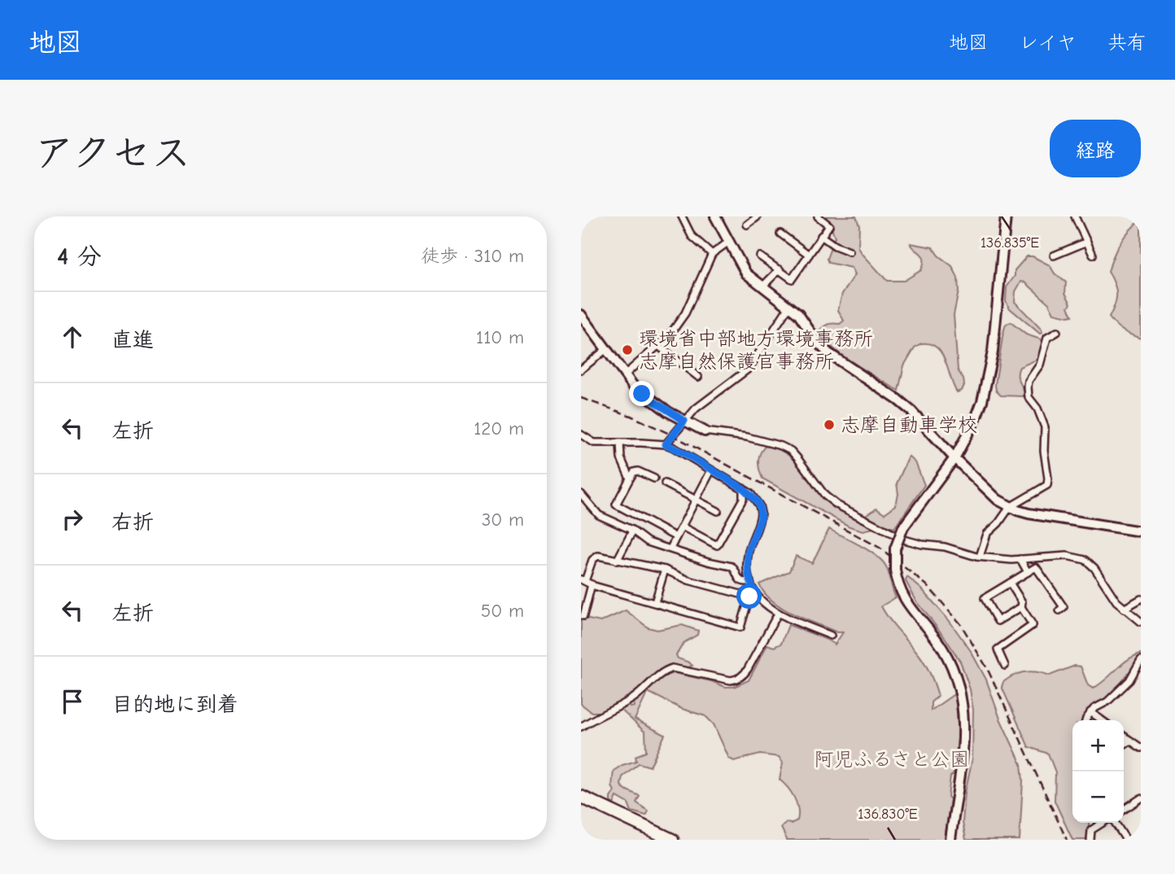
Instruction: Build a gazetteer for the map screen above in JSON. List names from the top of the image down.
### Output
{
  "parks": ["阿児ふるさと公園"],
  "places": ["環境省中部地方環境事務所 志摩自然保護官事務所", "志摩自動車学校"],
  "page": {
    "header": "地図",
    "nav": ["地図", "レイヤ", "共有"],
    "title": "アクセス",
    "buttons": "経路",
    "heading": ["4 分", "徒歩 · 310 m"],
    "list": [
      ["直進", "110 m"],
      ["左折", "120 m"],
      ["右折", "30 m"],
      ["左折", "50 m"],
      "目的地に到着"
    ],
    "map_buttons": ["+", "−"]
  },
  "coordinates": ["136.835°E", "136.830°E"]
}
